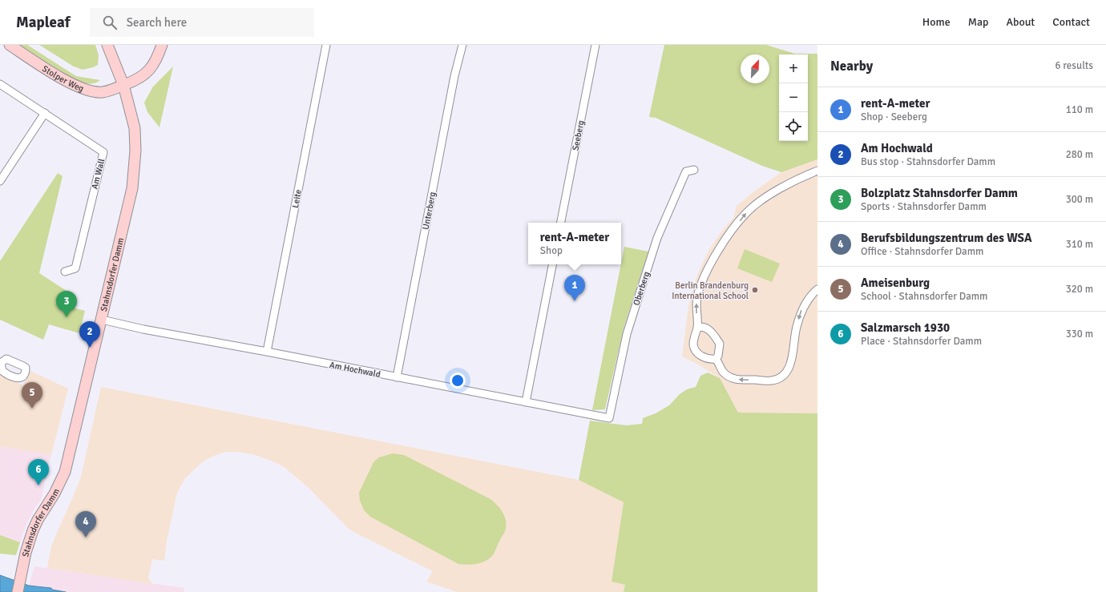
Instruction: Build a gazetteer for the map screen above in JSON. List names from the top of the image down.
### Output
{
  "streets": {
    "street": [
      "Stolper Weg",
      "Seeberg",
      "Am Wall",
      "Leite",
      "Unterberg",
      "Stahnsdorfer Damm",
      "Oberberg",
      "Am Hochwald"
    ]
  },
  "crossings": [
    ["Stolper Weg", "Stahnsdorfer Damm"],
    ["Leite", "Am Hochwald"],
    ["Unterberg", "Am Hochwald"],
    ["Stahnsdorfer Damm", "Am Hochwald"],
    ["Oberberg", "Am Hochwald"]
  ],
  "places": ["Berlin Brandenburg International School"],
  "north": "top right",
  "page": {
    "header": "Mapleaf",
    "search": "Search here",
    "nav": [
      "Home",
      "Map",
      "About",
      "Contact"
    ],
    "heading": ["Nearby", "6 results"],
    "map_buttons": ["+", "−"],
    "list": [
      {
        "mark": "1",
        "name": "rent-A-meter",
        "note": "Shop · Seeberg",
        "value": "110 m"
      },
      {
        "mark": "2",
        "name": "Am Hochwald",
        "note": "Bus stop · Stahnsdorfer Damm",
        "value": "280 m"
      },
      {
        "mark": "3",
        "name": "Bolzplatz Stahnsdorfer Damm",
        "note": "Sports · Stahnsdorfer Damm",
        "value": "300 m"
      },
      {
        "mark": "4",
        "name": "Berufsbildungszentrum des WSA",
        "note": "Office · Stahnsdorfer Damm",
        "value": "310 m"
      },
      {
        "mark": "5",
        "name": "Ameisenburg",
        "note": "School · Stahnsdorfer Damm",
        "value": "320 m"
      },
      {
        "mark": "6",
        "name": "Salzmarsch 1930",
        "note": "Place · Stahnsdorfer Damm",
        "value": "330 m"
      }
    ],
    "popup": ["rent-A-meter", "Shop"],
    "pins": [
      "1",
      "3",
      "2",
      "5",
      "6",
      "4"
    ]
  }
}
